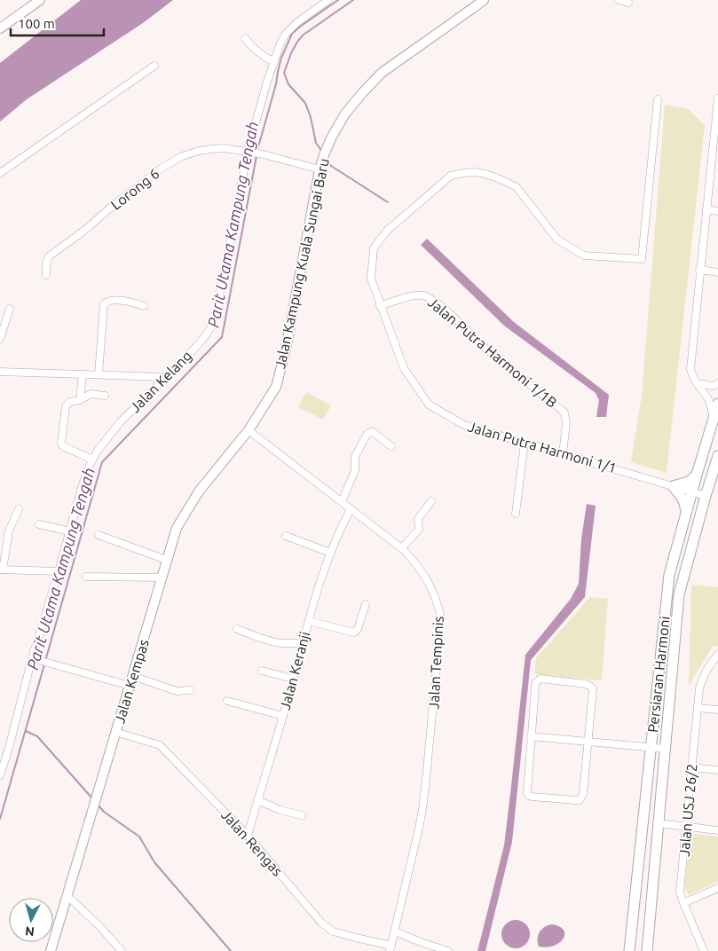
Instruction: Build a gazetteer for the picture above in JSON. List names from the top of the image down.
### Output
{
  "streets": {
    "main road": ["Persiaran Harmoni"],
    "street": [
      "Lorong 6",
      "Jalan Kampung Kuala Sungai Baru",
      "Jalan Putra Harmoni 1/1B",
      "Jalan Kelang",
      "Jalan Putra Harmoni 1/1",
      "Jalan Tempinis",
      "Jalan Keranji",
      "Jalan Kempas",
      "Jalan USJ 26/2",
      "Jalan Rengas"
    ]
  },
  "crossings": [
    ["Lorong 6", "Jalan Kampung Kuala Sungai Baru"],
    ["Lorong 6", "Jalan Kelang"],
    ["Jalan Kampung Kuala Sungai Baru", "Jalan Tempinis"],
    ["Jalan Kampung Kuala Sungai Baru", "Jalan Kempas"],
    ["Jalan Putra Harmoni 1/1B", "Jalan Putra Harmoni 1/1"],
    ["Jalan Putra Harmoni 1/1", "Persiaran Harmoni"],
    ["Jalan Tempinis", "Jalan Keranji"],
    ["Jalan Tempinis", "Jalan Kempas"],
    ["Jalan Tempinis", "Jalan Rengas"],
    ["Jalan Keranji", "Jalan Rengas"],
    ["Jalan Kempas", "Jalan Rengas"]
  ],
  "water": ["Parit Utama Kampung Tengah"],
  "scale_bar": "100 m",
  "north": "bottom"
}
